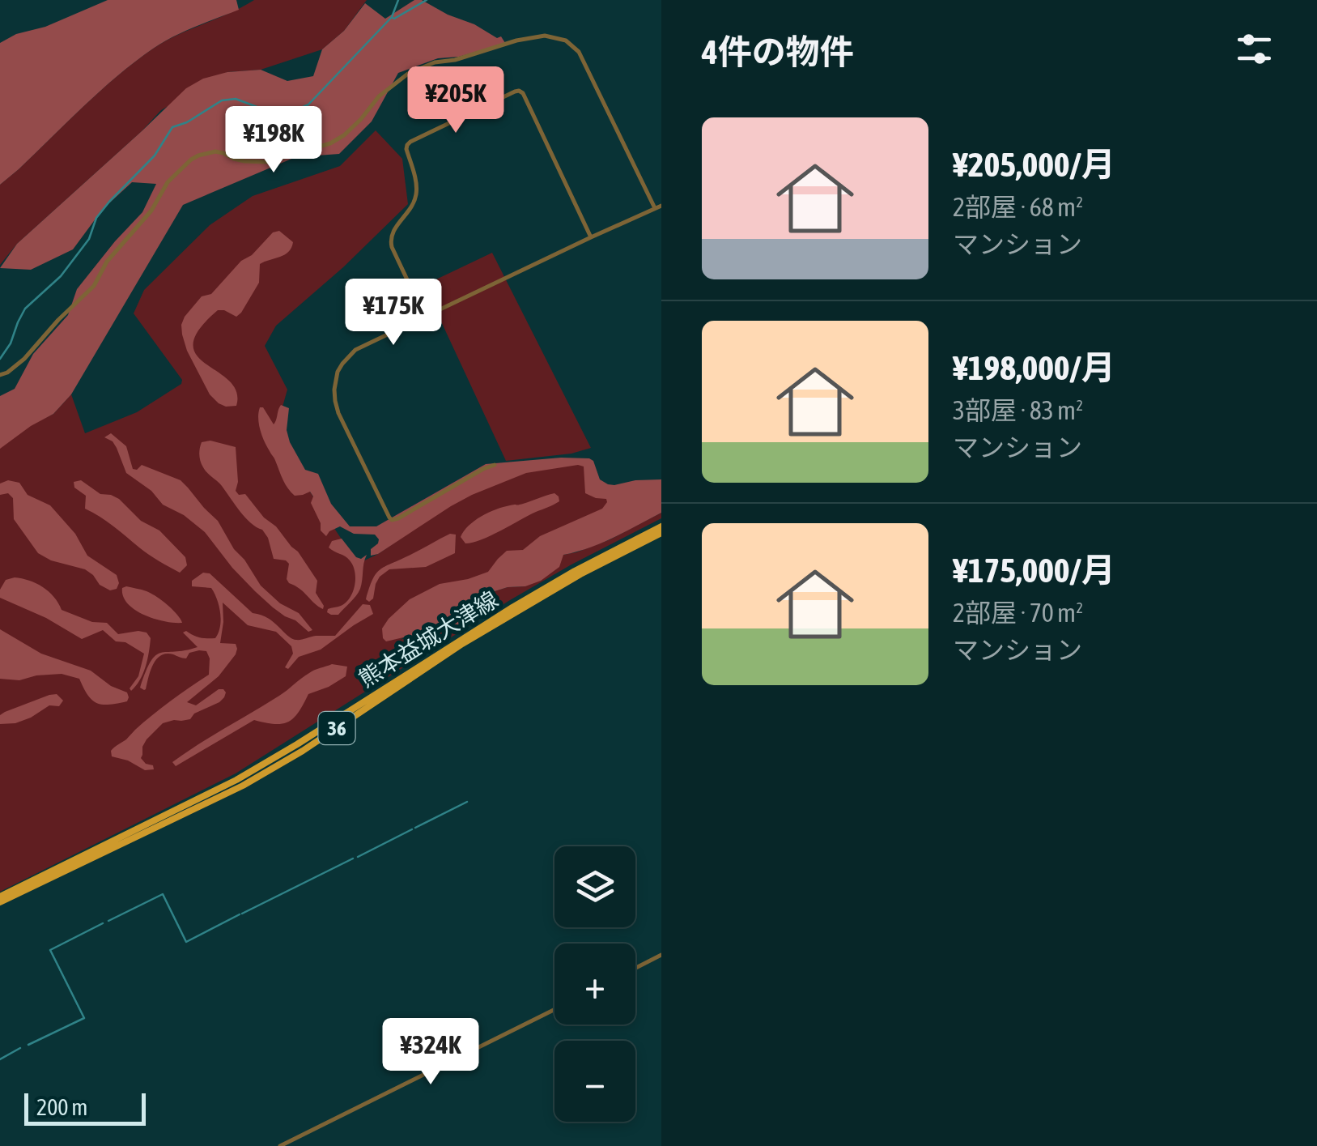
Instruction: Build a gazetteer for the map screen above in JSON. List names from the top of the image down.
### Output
{
  "streets": {
    "main road": ["熊本益城大津線", "36"]
  },
  "scale_bar": "200 m",
  "page": {
    "heading": "4件の物件",
    "price": [
      "¥205K",
      "¥198K",
      "¥175K",
      "¥324K"
    ],
    "list": [
      {
        "name": "¥205,000/月",
        "note": "2部屋 · 68 m² · マンション"
      },
      {
        "name": "¥198,000/月",
        "note": "3部屋 · 83 m² · マンション"
      },
      {
        "name": "¥175,000/月",
        "note": "2部屋 · 70 m² · マンション"
      }
    ],
    "map_buttons": ["+", "−"],
    "scale": "200 m"
  }
}
